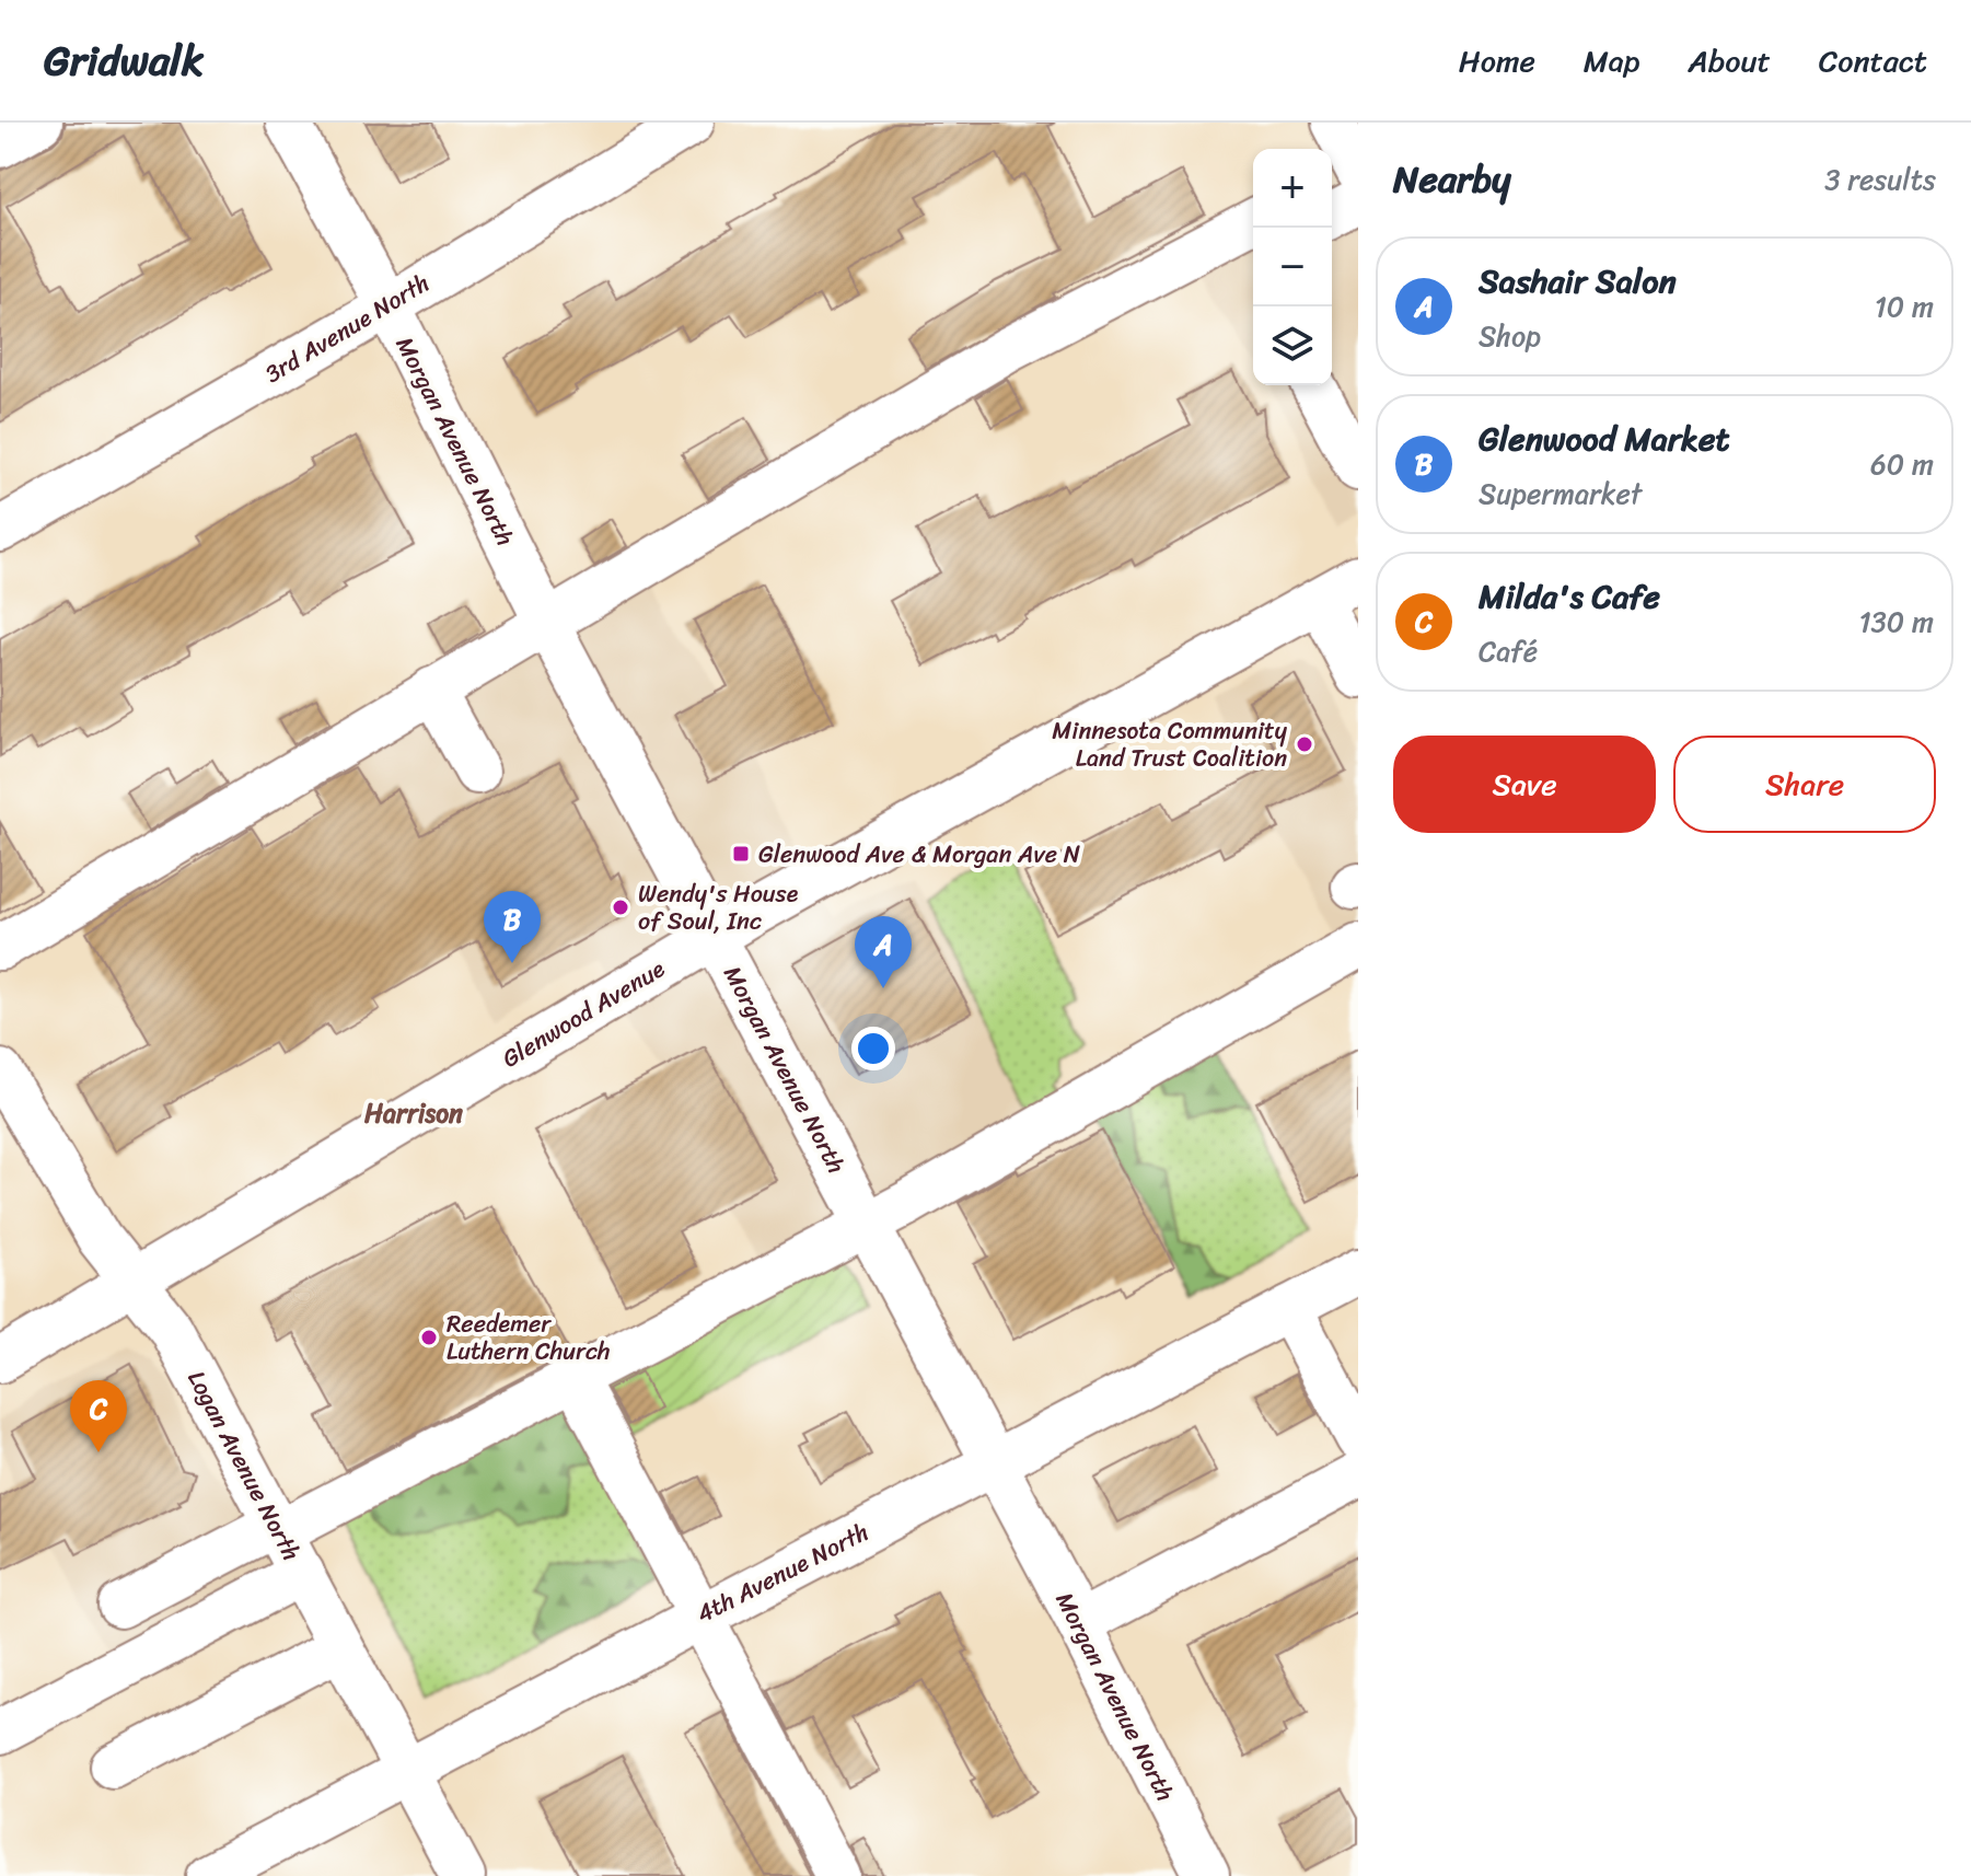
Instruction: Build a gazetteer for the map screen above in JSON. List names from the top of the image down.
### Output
{
  "streets": {
    "street": [
      "3rd Avenue North",
      "Morgan Avenue North",
      "Glenwood Avenue",
      "Logan Avenue North",
      "4th Avenue North"
    ]
  },
  "crossings": [
    ["3rd Avenue North", "Morgan Avenue North"],
    ["Morgan Avenue North", "Glenwood Avenue"],
    ["Morgan Avenue North", "4th Avenue North"],
    ["Glenwood Avenue", "Logan Avenue North"],
    ["Logan Avenue North", "4th Avenue North"]
  ],
  "districts": ["Harrison"],
  "places": {
    "other": ["Minnesota Community Land Trust Coalition", "Wendy's House of Soul, Inc", "Reedemer Luthern Church"],
    "transit": ["Glenwood Ave & Morgan Ave N"]
  },
  "page": {
    "header": "Gridwalk",
    "nav": [
      "Home",
      "Map",
      "About",
      "Contact"
    ],
    "heading": ["Nearby", "3 results"],
    "map_buttons": ["+", "−"],
    "list": [
      {
        "mark": "A",
        "name": "Sashair Salon",
        "note": "Shop",
        "value": "10 m"
      },
      {
        "mark": "B",
        "name": "Glenwood Market",
        "note": "Supermarket",
        "value": "60 m"
      },
      {
        "mark": "C",
        "name": "Milda's Cafe",
        "note": "Café",
        "value": "130 m"
      }
    ],
    "buttons": ["Save", "Share"],
    "pins": ["B", "A", "C"]
  }
}
